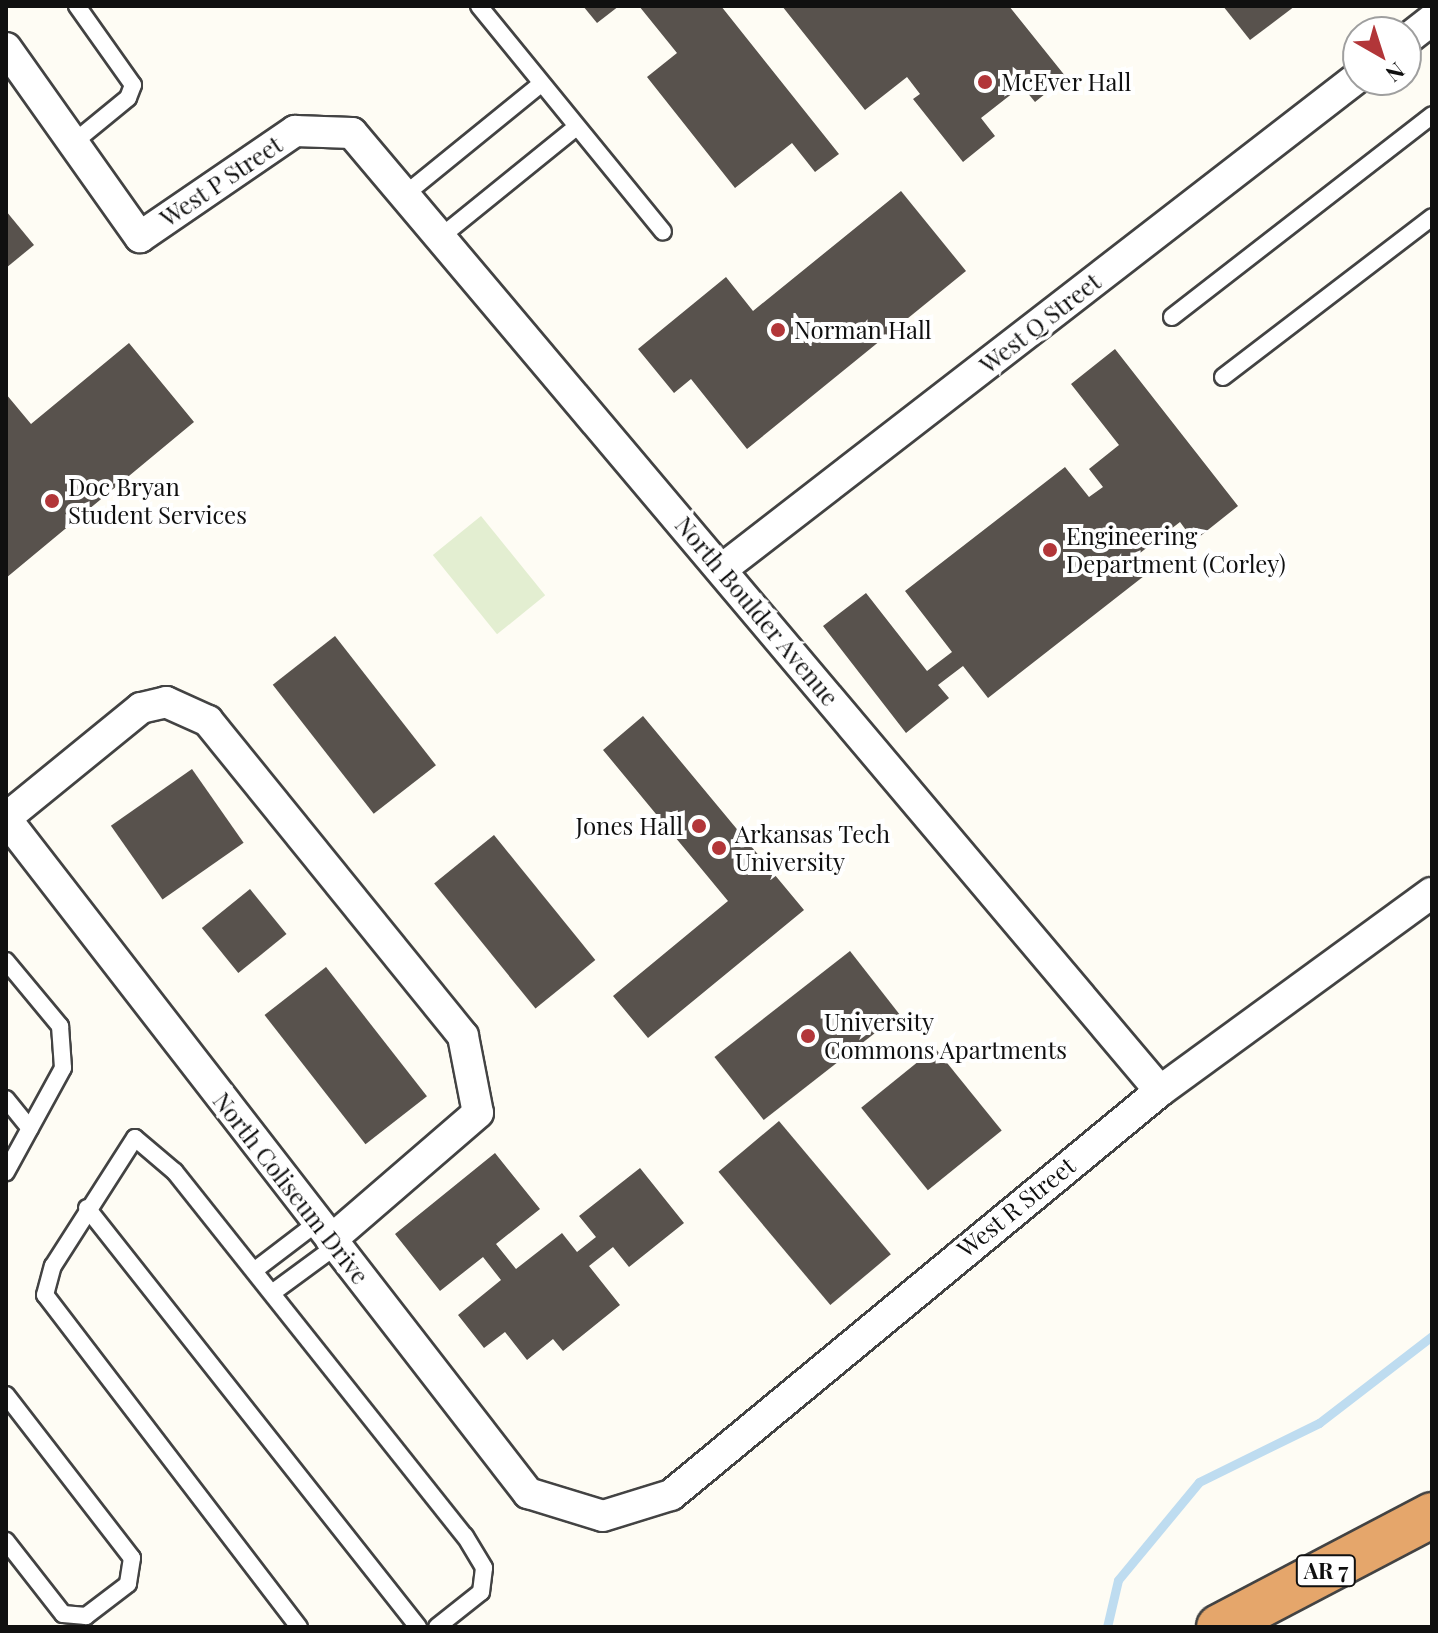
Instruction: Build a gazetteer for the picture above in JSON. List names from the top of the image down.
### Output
{
  "streets": {
    "highway": ["AR 7"],
    "street": [
      "West P Street",
      "West Q Street",
      "North Boulder Avenue",
      "North Coliseum Drive",
      "West R Street"
    ]
  },
  "crossings": [
    ["West P Street", "North Boulder Avenue"],
    ["West Q Street", "North Boulder Avenue"],
    ["North Boulder Avenue", "West R Street"],
    ["North Coliseum Drive", "West R Street"]
  ],
  "places": [
    "McEver Hall",
    "Norman Hall",
    "Doc Bryan Student Services",
    "Engineering Department (Corley)",
    "Jones Hall",
    "Arkansas Tech University",
    "University Commons Apartments"
  ],
  "north": "bottom right"
}
